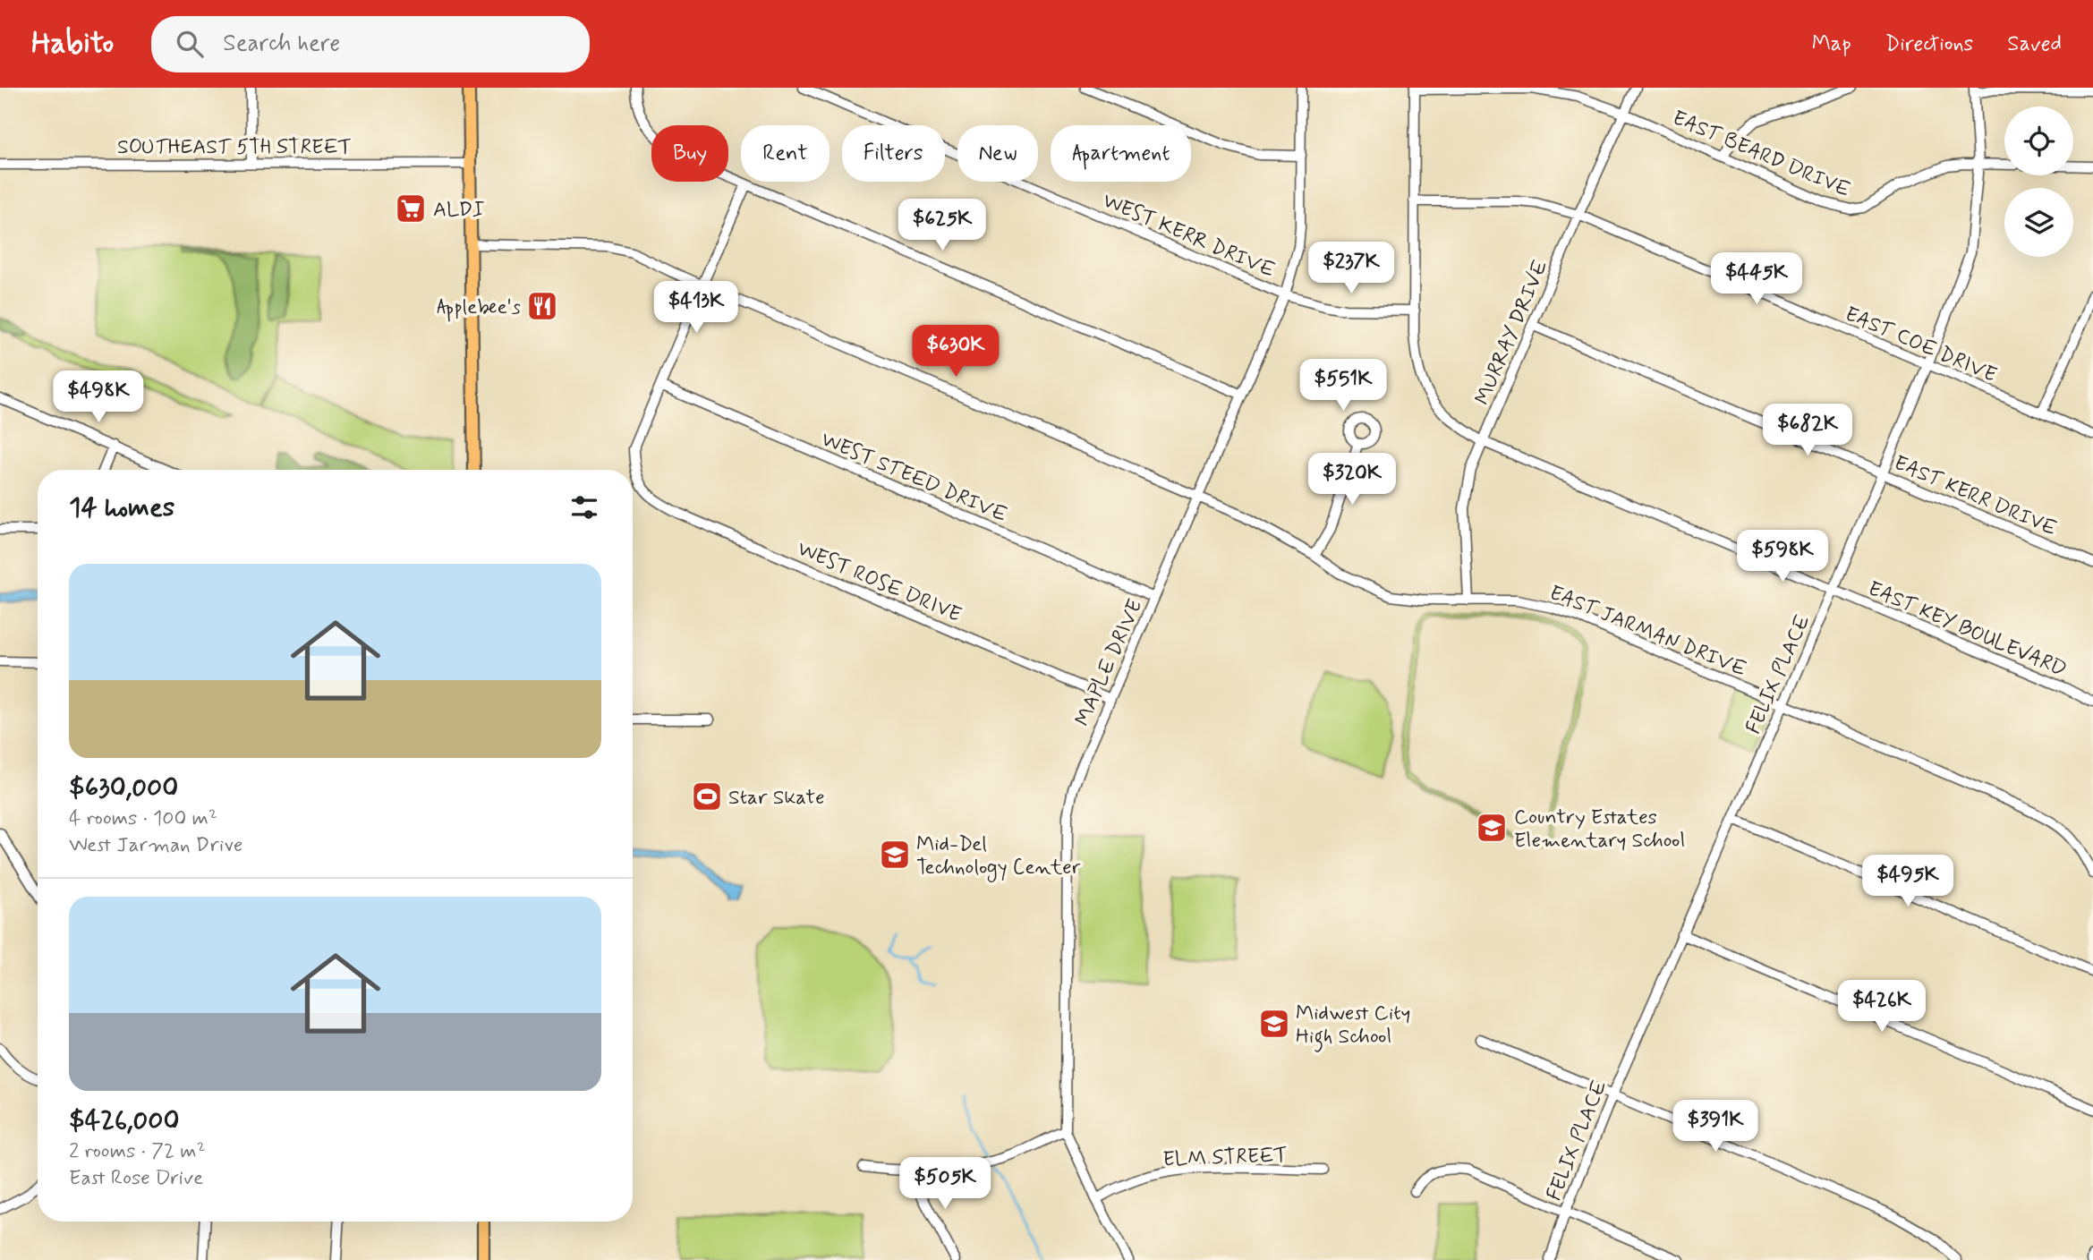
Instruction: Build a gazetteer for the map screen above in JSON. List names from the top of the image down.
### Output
{
  "streets": {
    "street": [
      "SOUTHEAST 5TH STREET",
      "EAST BEARD DRIVE",
      "WEST KERR DRIVE",
      "MURRAY DRIVE",
      "EAST COE DRIVE",
      "WEST STEED DRIVE",
      "EAST KERR DRIVE",
      "WEST ROSE DRIVE",
      "EAST KEY BOULEVARD",
      "EAST JARMAN DRIVE",
      "MAPLE DRIVE",
      "FELIX PLACE",
      "ELM STREET"
    ]
  },
  "crossings": [
    ["EAST BEARD DRIVE", "MURRAY DRIVE"],
    ["EAST BEARD DRIVE", "EAST KEY BOULEVARD"],
    ["EAST BEARD DRIVE", "FELIX PLACE"],
    ["WEST KERR DRIVE", "MAPLE DRIVE"],
    ["MURRAY DRIVE", "EAST COE DRIVE"],
    ["MURRAY DRIVE", "EAST KERR DRIVE"],
    ["MURRAY DRIVE", "EAST KEY BOULEVARD"],
    ["MURRAY DRIVE", "EAST JARMAN DRIVE"],
    ["EAST COE DRIVE", "EAST KEY BOULEVARD"],
    ["EAST COE DRIVE", "FELIX PLACE"],
    ["WEST STEED DRIVE", "WEST ROSE DRIVE"],
    ["WEST STEED DRIVE", "MAPLE DRIVE"],
    ["EAST KERR DRIVE", "FELIX PLACE"],
    ["WEST ROSE DRIVE", "MAPLE DRIVE"],
    ["EAST KEY BOULEVARD", "FELIX PLACE"],
    ["EAST JARMAN DRIVE", "MAPLE DRIVE"],
    ["EAST JARMAN DRIVE", "FELIX PLACE"],
    ["MAPLE DRIVE", "ELM STREET"]
  ],
  "places": {
    "supermarket": ["ALDI"],
    "restaurant": ["Applebee's"],
    "sports": ["Star Skate"],
    "school or university": ["Country Estates Elementary School", "Mid-Del Technology Center", "Midwest City High School"]
  },
  "page": {
    "header": "Habito",
    "search": "Search here",
    "nav": ["Map", "Directions", "Saved"],
    "chip": [
      "Buy",
      "Rent",
      "Filters",
      "New",
      "Apartment"
    ],
    "price": [
      "$625K",
      "$237K",
      "$445K",
      "$413K",
      "$630K",
      "$551K",
      "$498K",
      "$682K",
      "$320K",
      "$598K",
      "$495K",
      "$426K",
      "$391K",
      "$505K"
    ],
    "heading": "14 homes",
    "list": [
      {
        "name": "$630,000",
        "note": "4 rooms · 100 m² · West Jarman Drive"
      },
      {
        "name": "$426,000",
        "note": "2 rooms · 72 m² · East Rose Drive"
      }
    ]
  }
}
